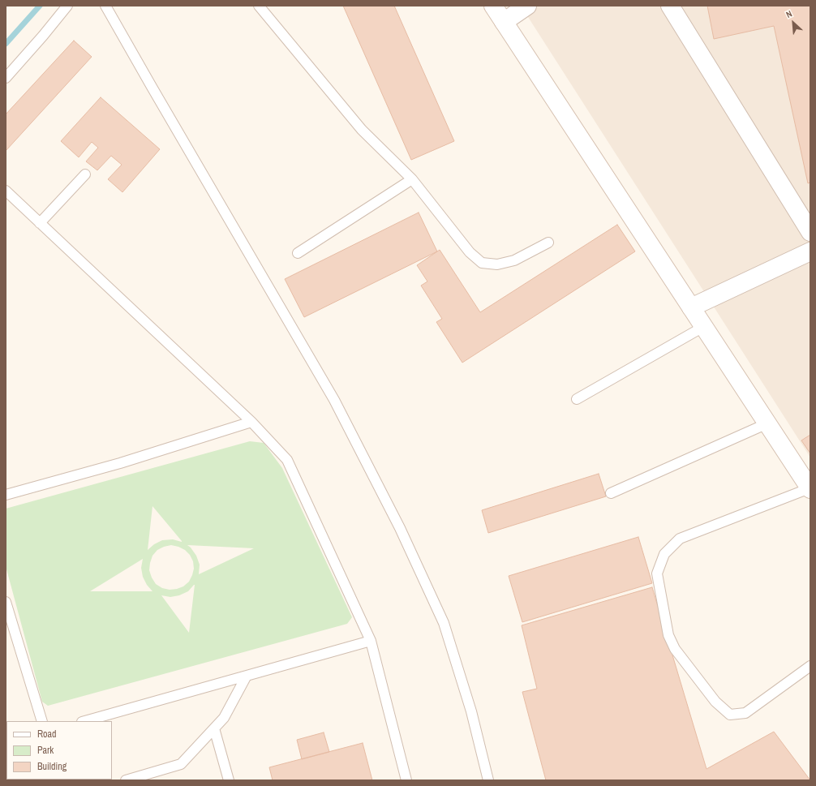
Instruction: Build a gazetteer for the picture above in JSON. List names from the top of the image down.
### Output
{
  "legend": ["Road", "Park", "Building"],
  "north": "top left"
}
